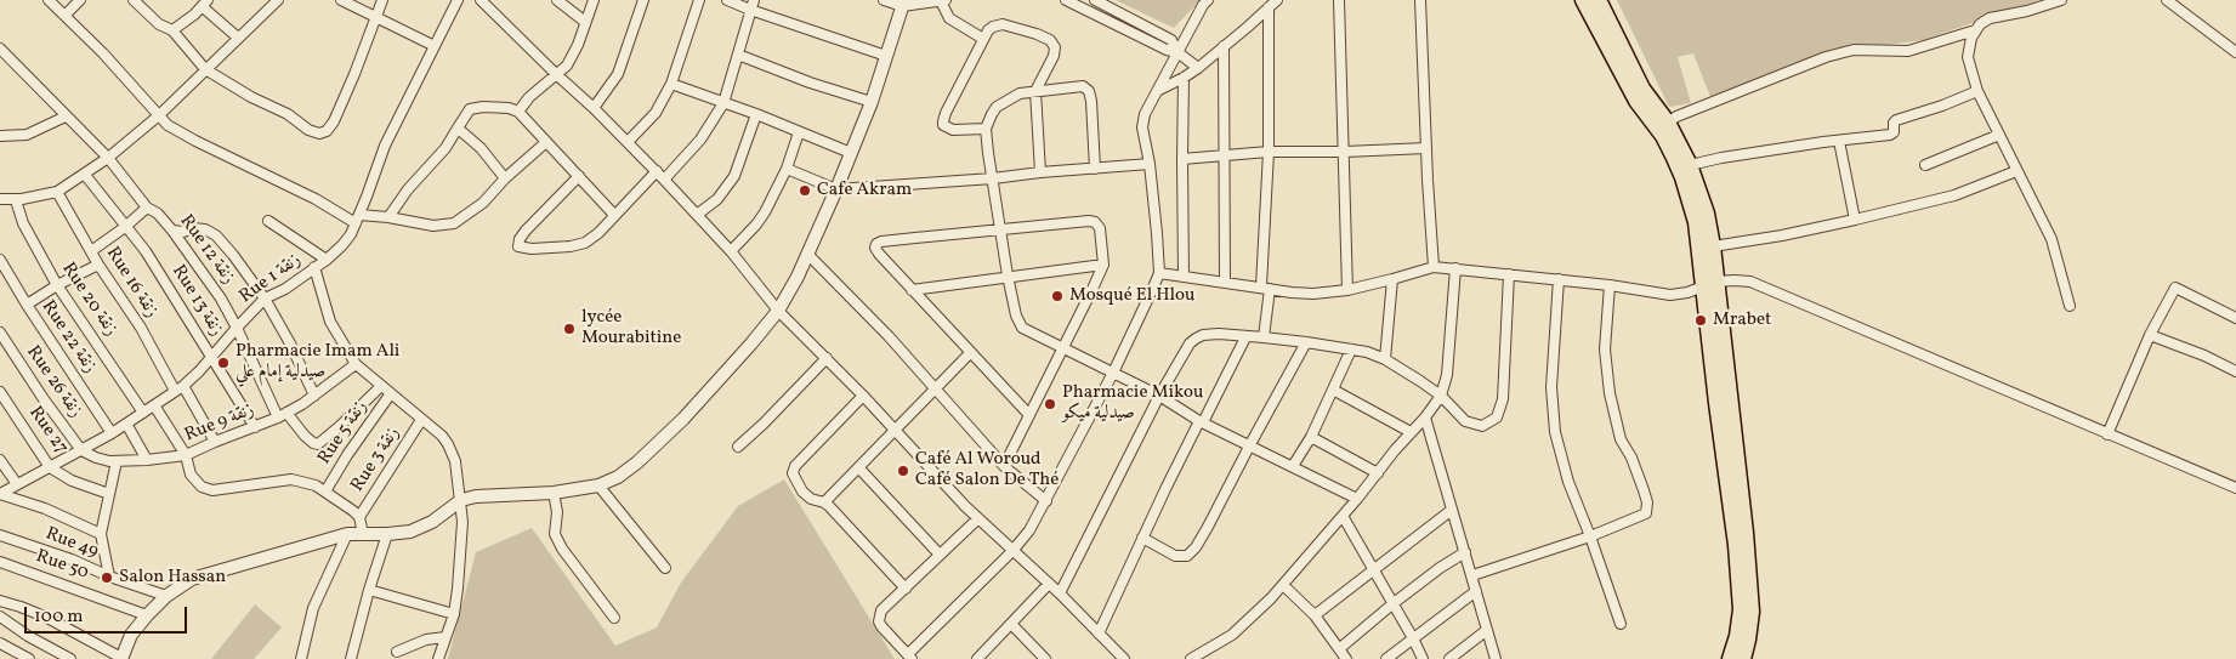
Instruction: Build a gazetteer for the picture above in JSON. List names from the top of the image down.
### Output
{
  "streets": {
    "street": [
      "Rue 12 زنقة",
      "Rue 1 زنقة",
      "Rue 16 زنقة",
      "Rue 20 زنقة",
      "Rue 13 زنقة",
      "Rue 22 زنقة",
      "Rue 26 زنقة",
      "Rue 9 زنقة",
      "Rue 27",
      "Rue 5 زنقة",
      "Rue 3 زنقة",
      "Rue 49",
      "Rue 50"
    ]
  },
  "crossings": [
    ["Rue 12 زنقة", "Rue 1 زنقة"],
    ["Rue 12 زنقة", "Rue 9 زنقة"],
    ["Rue 1 زنقة", "Rue 16 زنقة"],
    ["Rue 1 زنقة", "Rue 20 زنقة"],
    ["Rue 1 زنقة", "Rue 13 زنقة"],
    ["Rue 1 زنقة", "Rue 22 زنقة"],
    ["Rue 1 زنقة", "Rue 26 زنقة"],
    ["Rue 1 زنقة", "Rue 9 زنقة"],
    ["Rue 1 زنقة", "Rue 27"],
    ["Rue 16 زنقة", "Rue 9 زنقة"],
    ["Rue 13 زنقة", "Rue 9 زنقة"],
    ["Rue 26 زنقة", "Rue 9 زنقة"]
  ],
  "places": [
    "Cafe Akram",
    "Mosqué El Hlou",
    "Mrabet",
    "lycée Mourabitine",
    "Pharmacie Imam Ali صيدلية إمام علي",
    "Pharmacie Mikou صيدلية ميكو",
    "Café Al Woroud Café Salon De Thé",
    "Salon Hassan"
  ],
  "scale_bar": "100 m"
}
